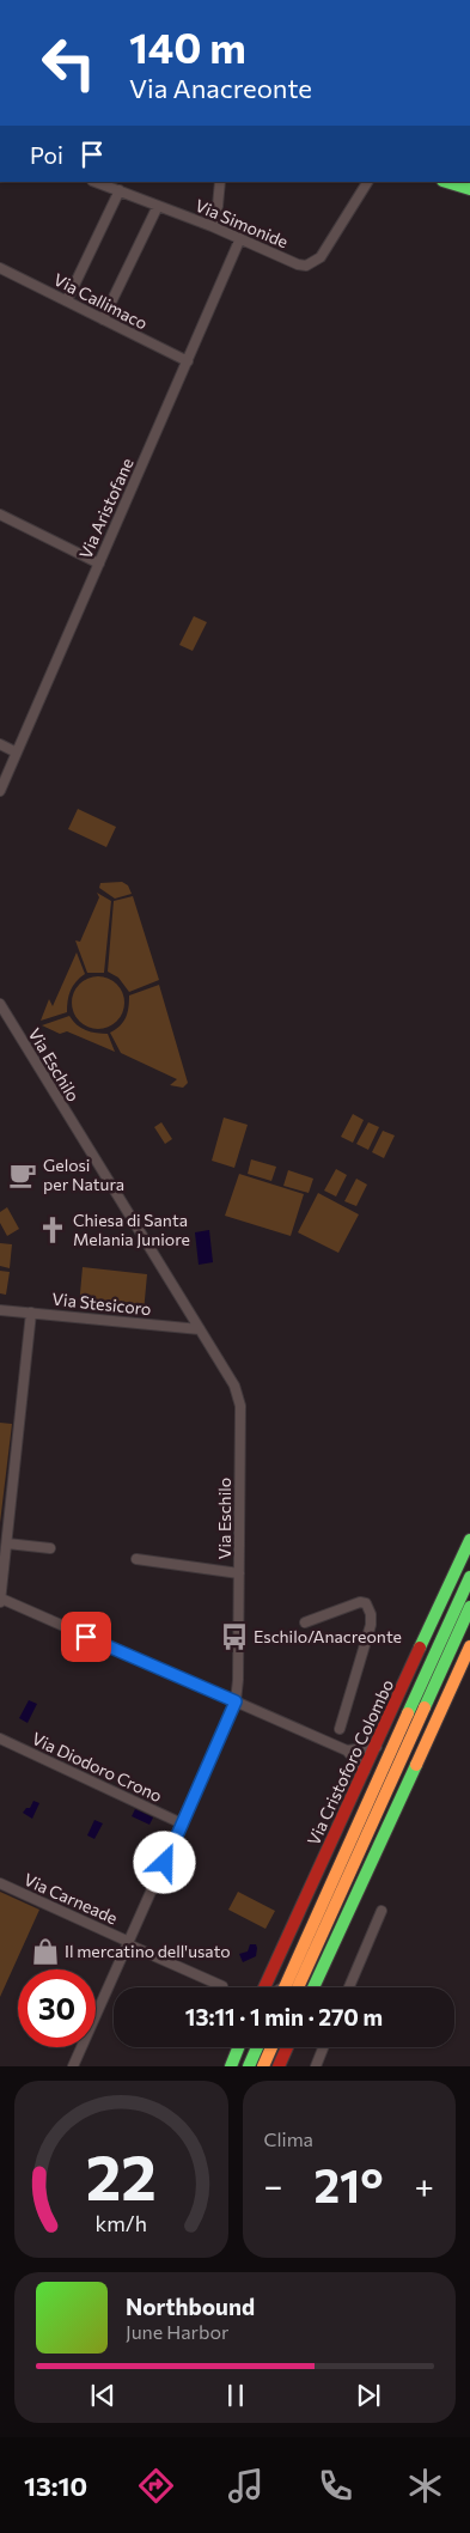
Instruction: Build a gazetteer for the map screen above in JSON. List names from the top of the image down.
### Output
{
  "streets": {
    "street": [
      "Via Simonide",
      "Via Callimaco",
      "Via Aristofane",
      "Via Eschilo",
      "Via Stesicoro",
      "Via Cristoforo Colombo",
      "Via Diodoro Crono",
      "Via Carneade"
    ]
  },
  "crossings": [
    ["Via Simonide", "Via Aristofane"],
    ["Via Callimaco", "Via Aristofane"],
    ["Via Eschilo", "Via Stesicoro"],
    ["Via Eschilo", "Via Diodoro Crono"],
    ["Via Eschilo", "Via Carneade"]
  ],
  "places": {
    "cafe": ["Gelosi per Natura"],
    "church": ["Chiesa di Santa Melania Juniore"],
    "bus stop": ["Eschilo/Anacreonte"],
    "shop": ["Il mercatino dell'usato"]
  },
  "page": {
    "turn": ["140 m", "Via Anacreonte"],
    "then": "Poi",
    "limit": "30",
    "trip": "13:11 · 1 min · 270 m",
    "tile": "Clima",
    "heat": ["−", "21°", "+"],
    "song": ["Northbound", "June Harbor"],
    "tabs": "13:10",
    "gauge": ["22", "km/h"]
  }
}
